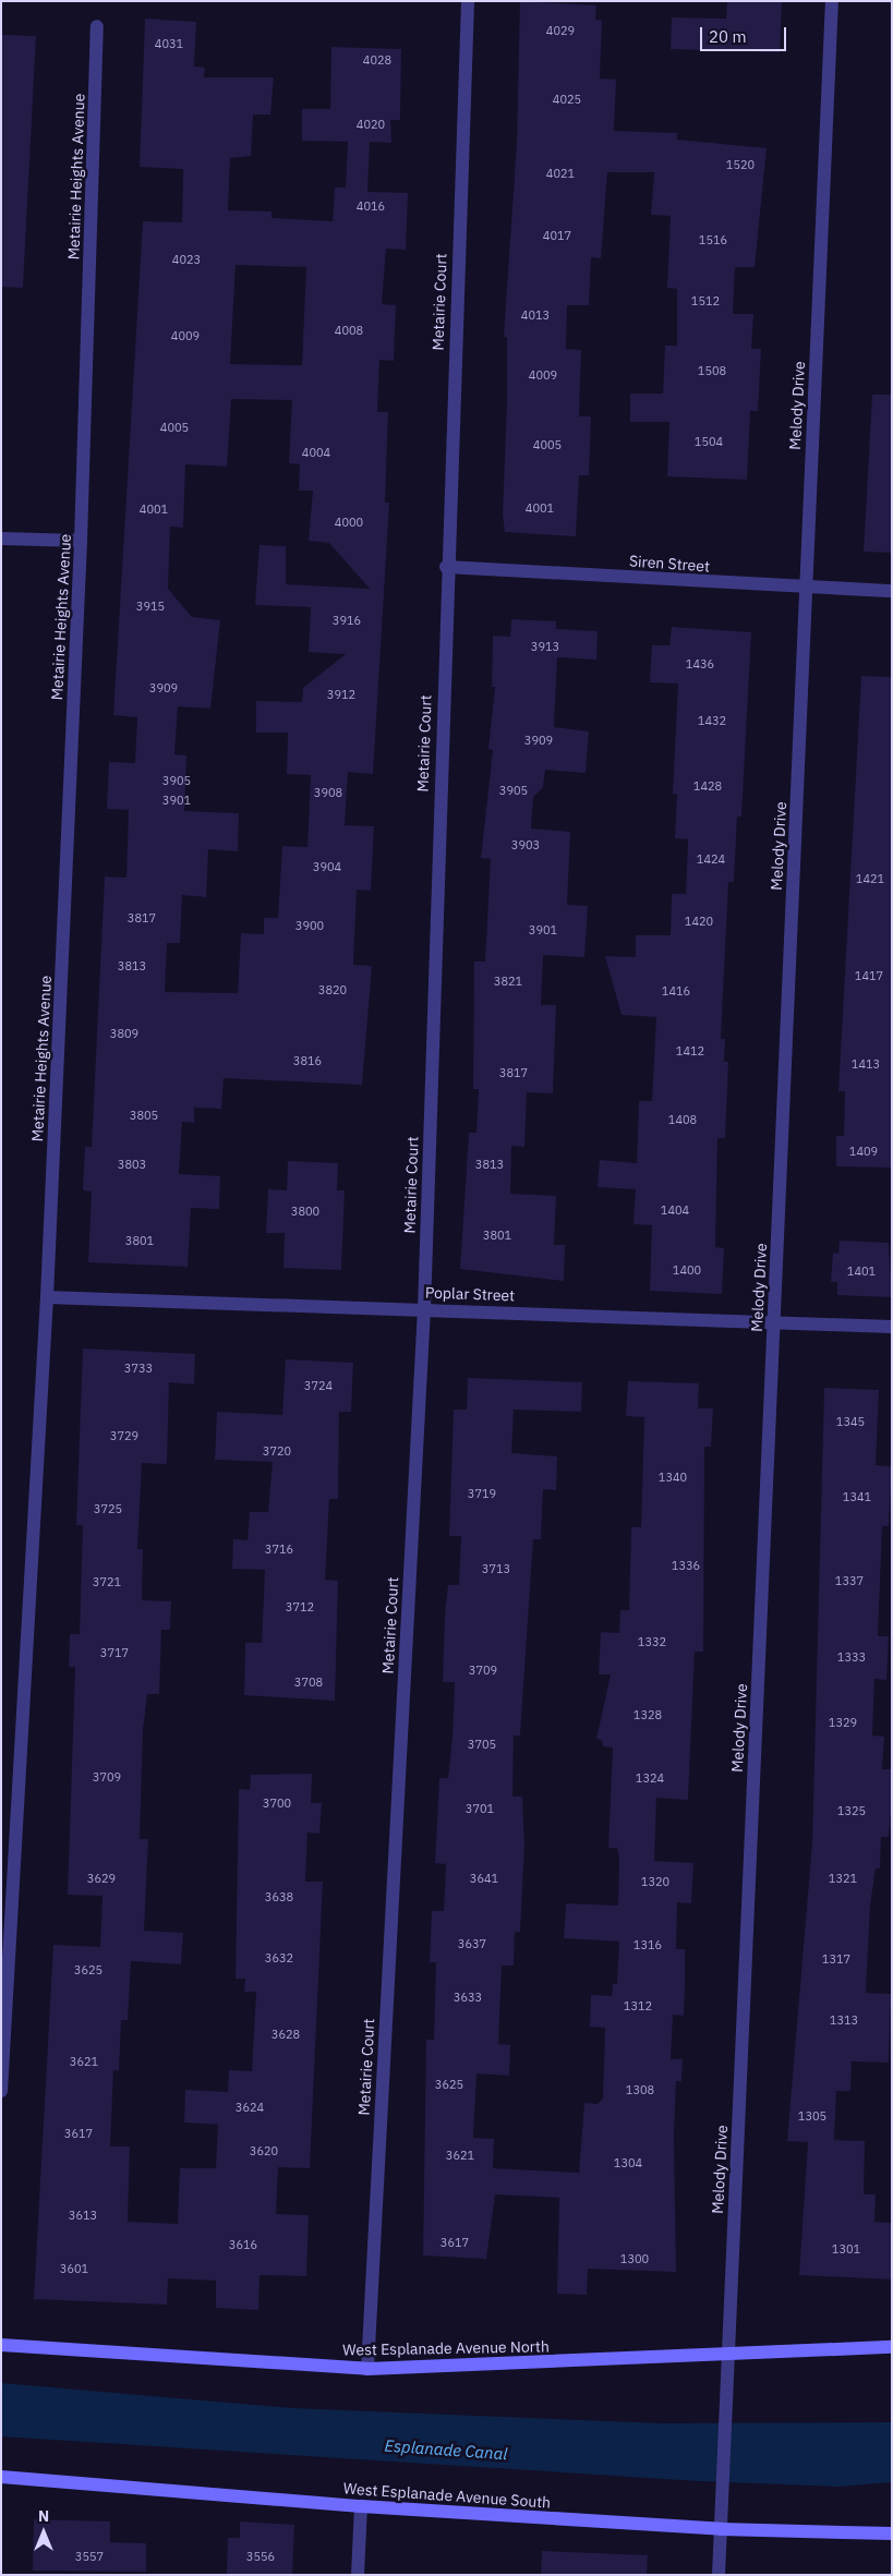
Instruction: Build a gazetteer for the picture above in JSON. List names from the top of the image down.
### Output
{
  "streets": {
    "main road": ["West Esplanade Avenue North", "West Esplanade Avenue South"],
    "street": [
      "Metairie Heights Avenue",
      "Metairie Court",
      "Melody Drive",
      "Siren Street",
      "Poplar Street"
    ]
  },
  "crossings": [
    ["Metairie Heights Avenue", "Poplar Street"],
    ["Metairie Court", "Siren Street"],
    ["Metairie Court", "Poplar Street"],
    ["Metairie Court", "West Esplanade Avenue North"],
    ["Melody Drive", "Siren Street"],
    ["Melody Drive", "Poplar Street"],
    ["Melody Drive", "West Esplanade Avenue North"],
    ["Melody Drive", "West Esplanade Avenue South"]
  ],
  "water": ["Esplanade Canal"],
  "house_numbers": [
    "4029",
    "4031",
    "4028",
    "4025",
    "4020",
    "1520",
    "4021",
    "4016",
    "4017",
    "1516",
    "4023",
    "1512",
    "4013",
    "4008",
    "4009",
    "1508",
    "4009",
    "4005",
    "1504",
    "4005",
    "4004",
    "4001",
    "4001",
    "4000",
    "3915",
    "3916",
    "3913",
    "1436",
    "3909",
    "3912",
    "1432",
    "3909",
    "3905",
    "1428",
    "3905",
    "3908",
    "3901",
    "3903",
    "1424",
    "3904",
    "1421",
    "3817",
    "1420",
    "3900",
    "3901",
    "3813",
    "1417",
    "3821",
    "3820",
    "1416",
    "3809",
    "1412",
    "3816",
    "1413",
    "3817",
    "3805",
    "1408",
    "1409",
    "3803",
    "3813",
    "1404",
    "3800",
    "3801",
    "3801",
    "1400",
    "1401",
    "3733",
    "3724",
    "1345",
    "3729",
    "3720",
    "1340",
    "3719",
    "1341",
    "3725",
    "3716",
    "1336",
    "3713",
    "1337",
    "3721",
    "3712",
    "1332",
    "3717",
    "1333",
    "3709",
    "3708",
    "1328",
    "1329",
    "3705",
    "3709",
    "1324",
    "3700",
    "3701",
    "1325",
    "3629",
    "3641",
    "1321",
    "1320",
    "3638",
    "3637",
    "1316",
    "3632",
    "1317",
    "3625",
    "3633",
    "1312",
    "1313",
    "3628",
    "3621",
    "3625",
    "1308",
    "3624",
    "1305",
    "3617",
    "3620",
    "3621",
    "1304",
    "3613",
    "3617",
    "3616",
    "1301",
    "1300",
    "3601",
    "3557",
    "3556"
  ],
  "scale_bar": "20 m",
  "north": "top"
}
